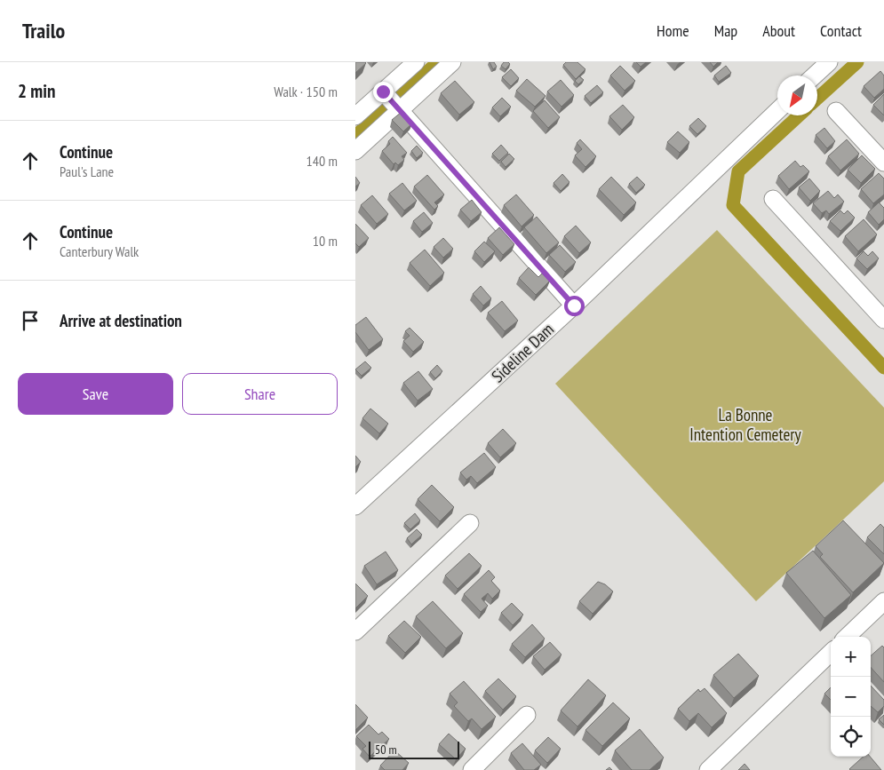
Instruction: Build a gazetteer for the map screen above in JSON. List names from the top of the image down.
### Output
{
  "streets": {
    "street": ["Sideline Dam"]
  },
  "parks": ["La Bonne Intention Cemetery"],
  "scale_bar": "50 m",
  "north": "bottom left",
  "page": {
    "header": "Trailo",
    "nav": [
      "Home",
      "Map",
      "About",
      "Contact"
    ],
    "heading": ["2 min", "Walk · 150 m"],
    "list": [
      ["Continue", "Paul's Lane", "140 m"],
      ["Continue", "Canterbury Walk", "10 m"],
      "Arrive at destination"
    ],
    "buttons": ["Save", "Share"],
    "map_buttons": ["+", "−"],
    "scale": "50 m"
  }
}
